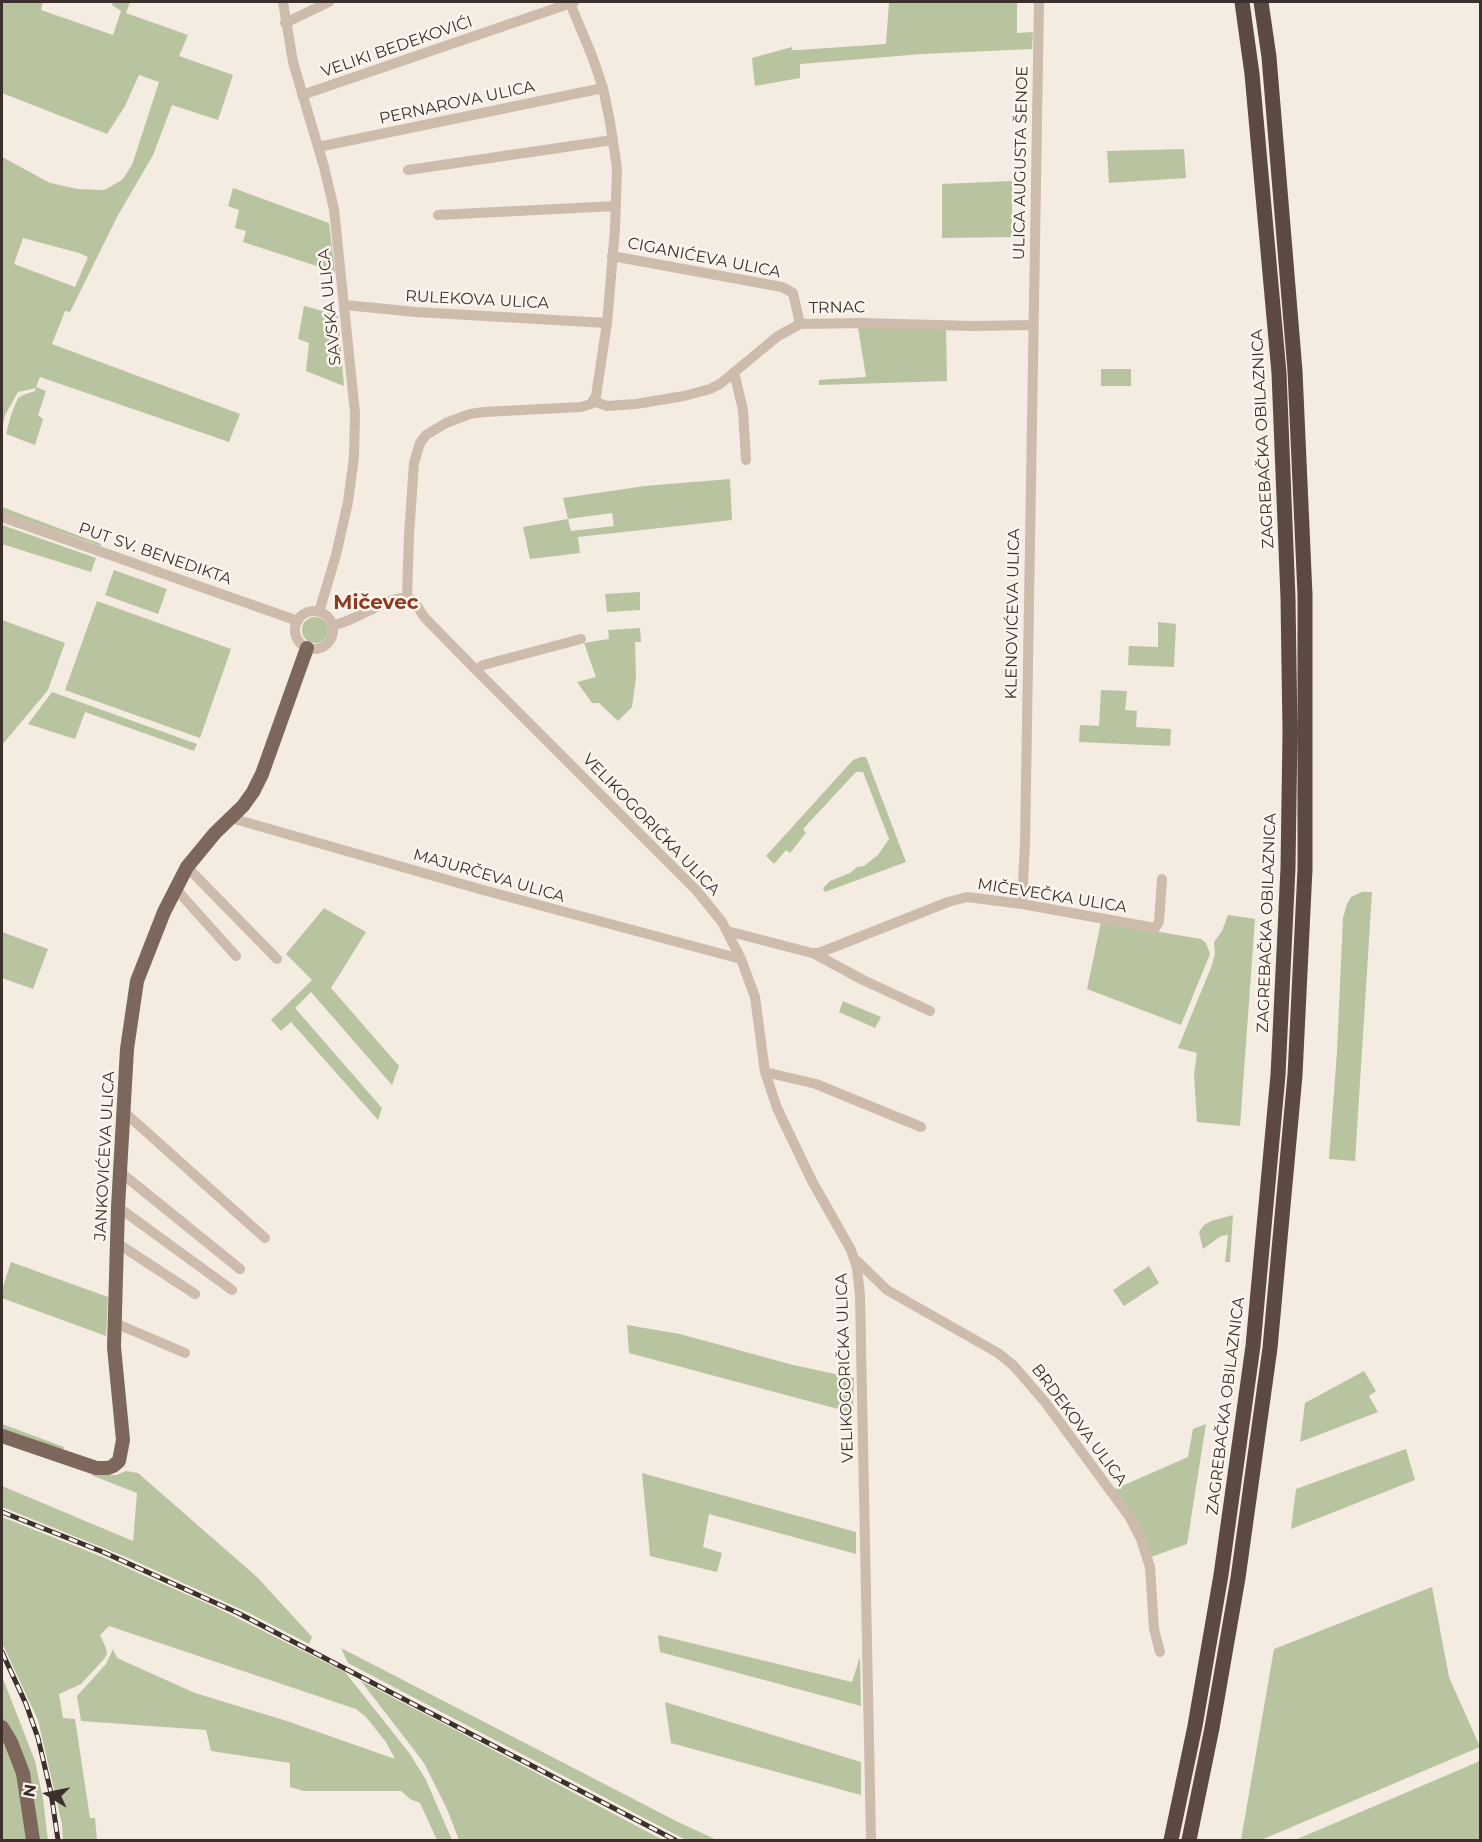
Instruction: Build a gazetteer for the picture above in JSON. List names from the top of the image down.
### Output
{
  "streets": {
    "highway": ["ZAGREBAČKA OBILAZNICA"],
    "main road": ["JANKOVIĆEVA ULICA"],
    "street": [
      "VELIKI BEDEKOVIĆI",
      "PERNAROVA ULICA",
      "ULICA AUGUSTA ŠENOE",
      "CIGANIĆEVA ULICA",
      "RULEKOVA ULICA",
      "SAVSKA ULICA",
      "TRNAC",
      "PUT SV. BENEDIKTA",
      "KLENOVIĆEVA ULICA",
      "VELIKOGORIČKA ULICA",
      "MAJURČEVA ULICA",
      "MIČEVEČKA ULICA",
      "BRDEKOVA ULICA"
    ]
  },
  "crossings": [
    ["VELIKI BEDEKOVIĆI", "SAVSKA ULICA"],
    ["PERNAROVA ULICA", "SAVSKA ULICA"],
    ["ULICA AUGUSTA ŠENOE", "TRNAC"],
    ["ULICA AUGUSTA ŠENOE", "KLENOVIĆEVA ULICA"],
    ["CIGANIĆEVA ULICA", "TRNAC"],
    ["RULEKOVA ULICA", "SAVSKA ULICA"],
    ["SAVSKA ULICA", "PUT SV. BENEDIKTA"],
    ["SAVSKA ULICA", "JANKOVIĆEVA ULICA"],
    ["TRNAC", "KLENOVIĆEVA ULICA"],
    ["PUT SV. BENEDIKTA", "JANKOVIĆEVA ULICA"],
    ["KLENOVIĆEVA ULICA", "MIČEVEČKA ULICA"],
    ["VELIKOGORIČKA ULICA", "MAJURČEVA ULICA"],
    ["VELIKOGORIČKA ULICA", "BRDEKOVA ULICA"],
    ["MAJURČEVA ULICA", "JANKOVIĆEVA ULICA"]
  ],
  "districts": ["Mičevec"],
  "north": "left"
}
